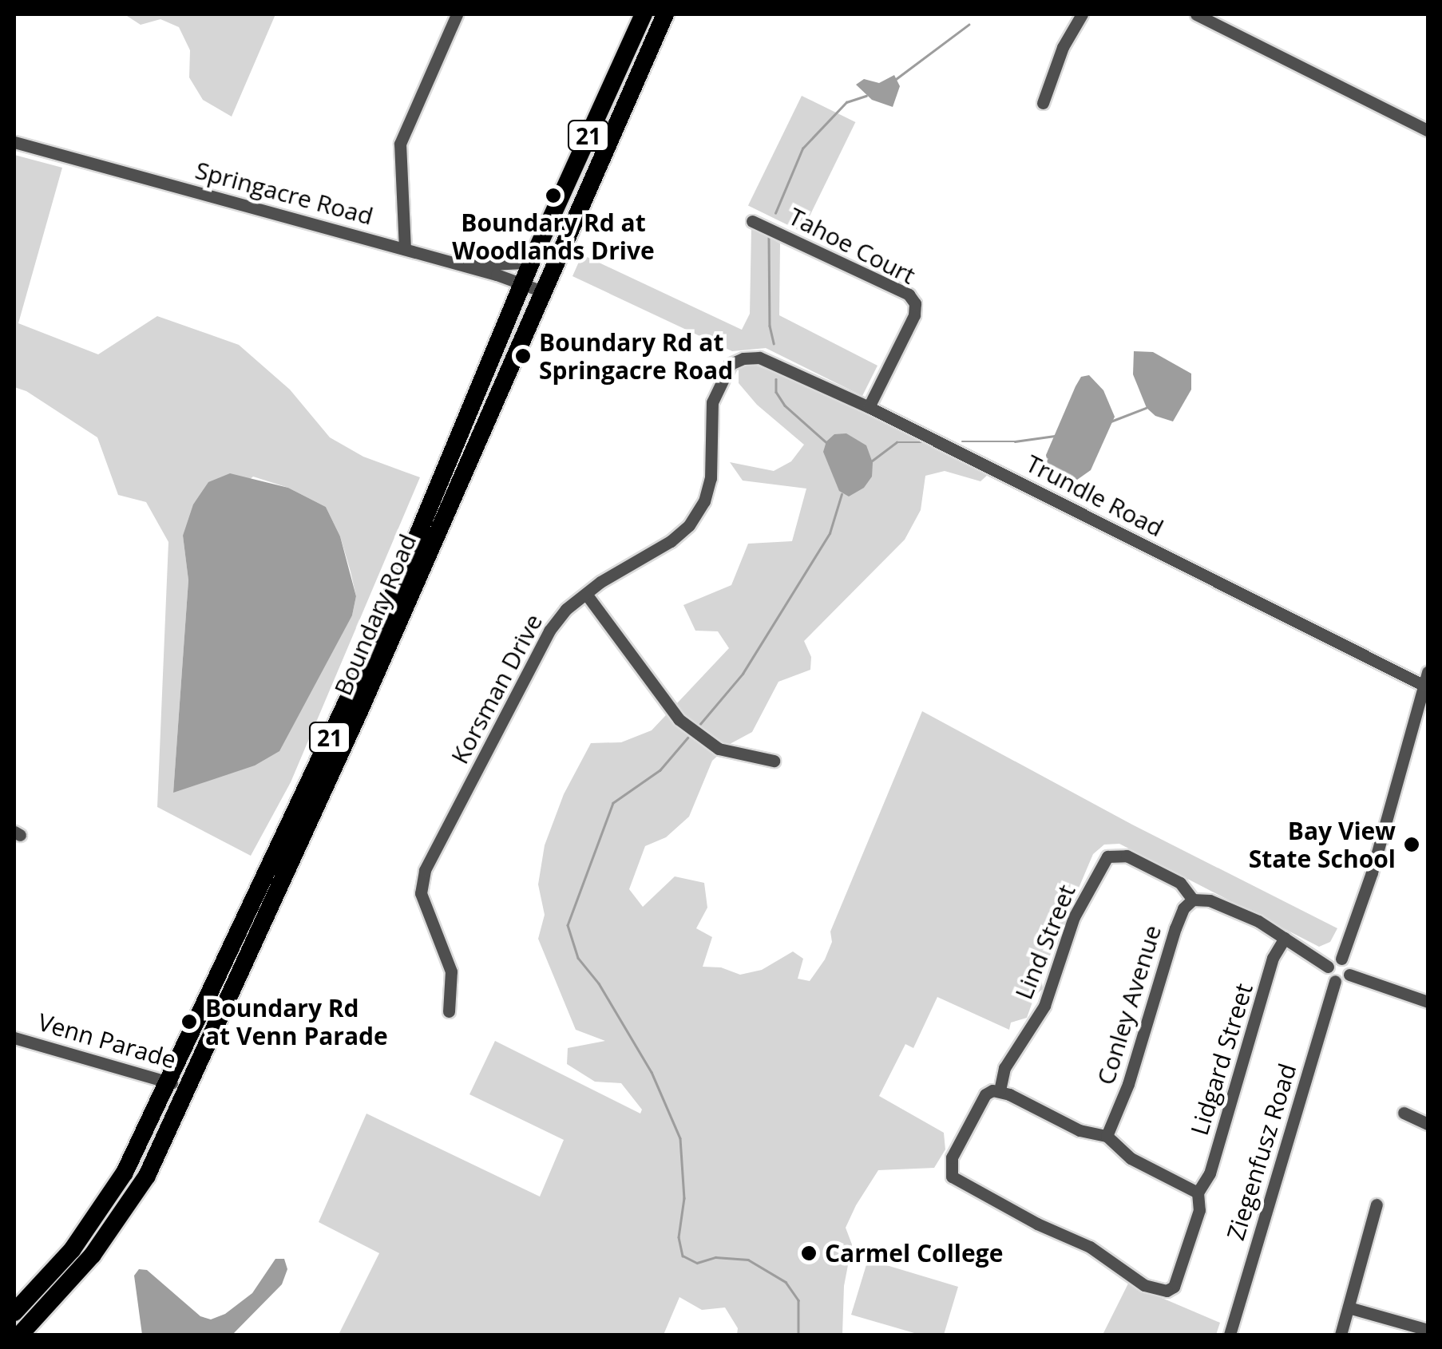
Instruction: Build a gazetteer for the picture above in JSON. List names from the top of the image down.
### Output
{
  "streets": {
    "highway": ["21", "Boundary Road"],
    "street": [
      "Springacre Road",
      "Tahoe Court",
      "Trundle Road",
      "Korsman Drive",
      "Lind Street",
      "Conley Avenue",
      "Venn Parade",
      "Lidgard Street",
      "Ziegenfusz Road"
    ]
  },
  "crossings": [
    ["Springacre Road", "Boundary Road"],
    ["Tahoe Court", "Trundle Road"],
    ["Trundle Road", "Korsman Drive"],
    ["Boundary Road", "Venn Parade"],
    ["Lind Street", "Conley Avenue"],
    ["Lind Street", "Lidgard Street"]
  ],
  "places": [
    "Boundary Rd at Woodlands Drive",
    "Boundary Rd at Springacre Road",
    "Bay View State School",
    "Boundary Rd at Venn Parade",
    "Carmel College"
  ]
}
